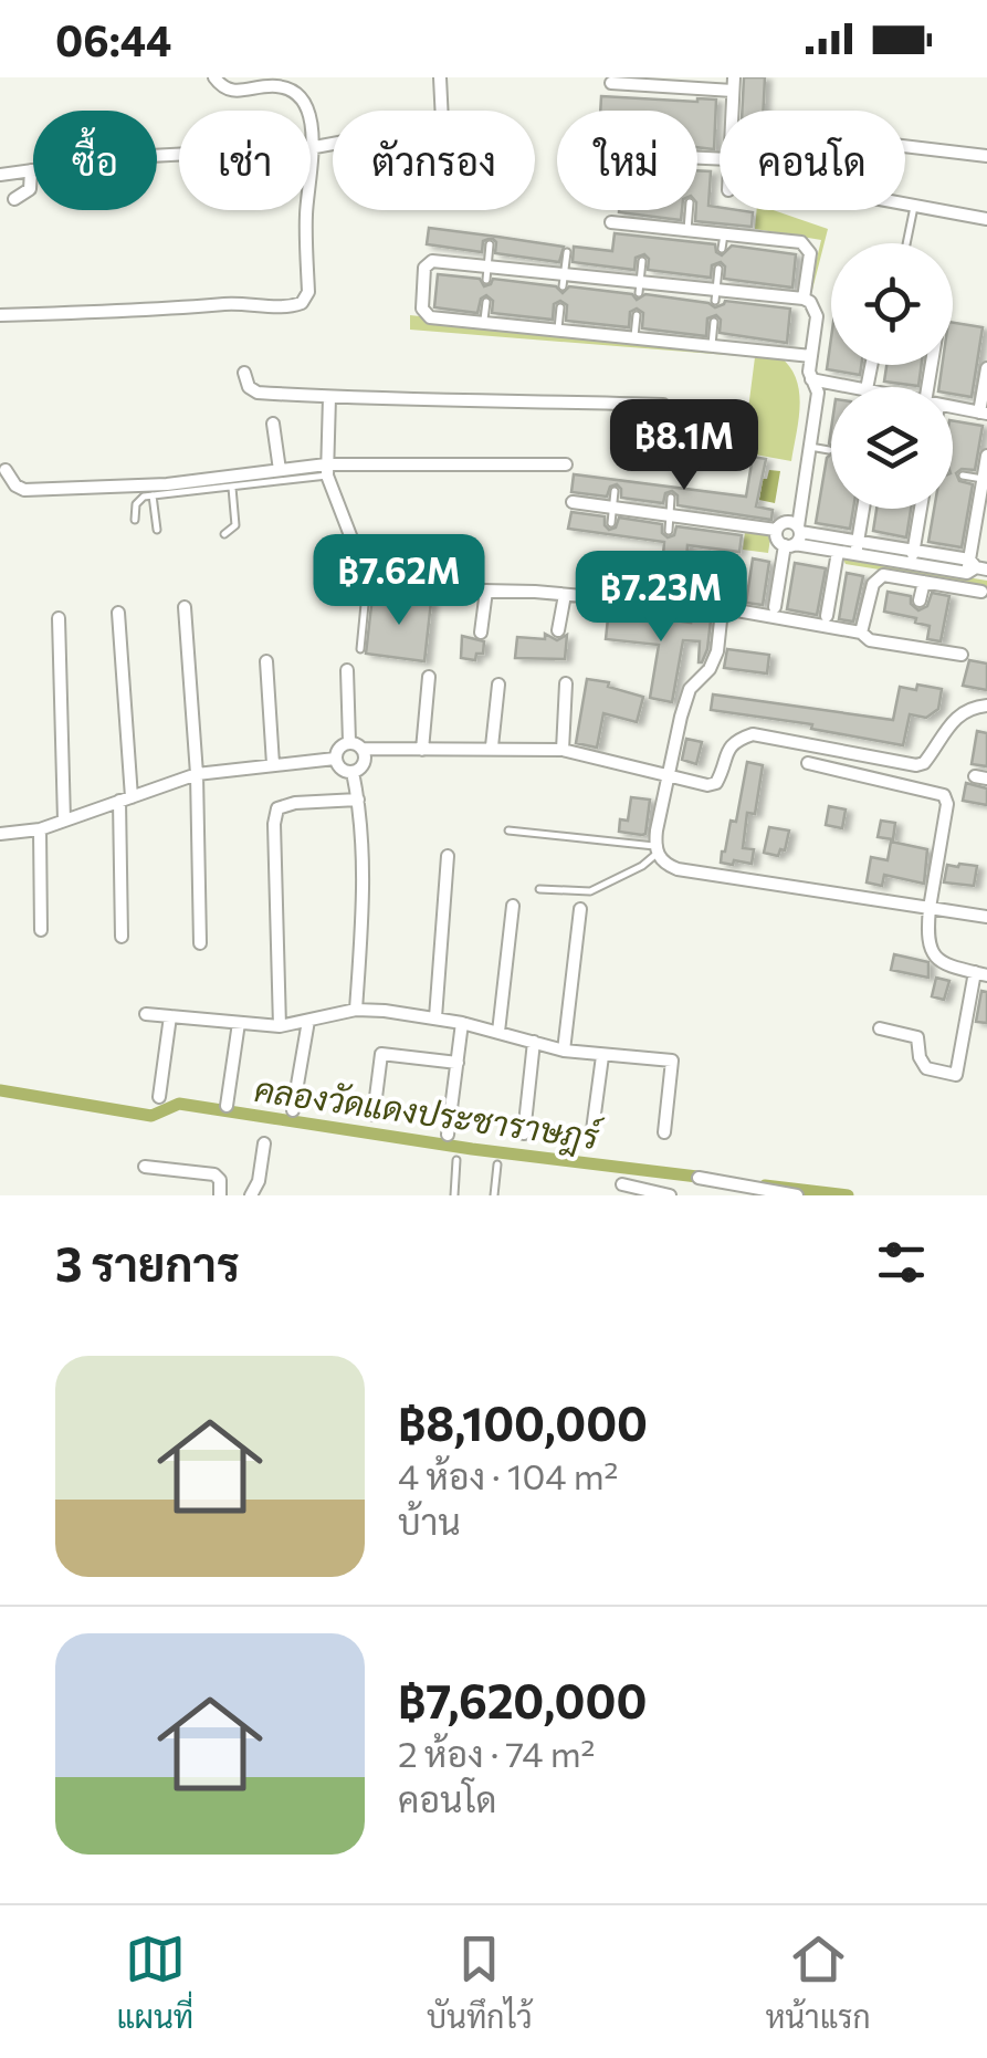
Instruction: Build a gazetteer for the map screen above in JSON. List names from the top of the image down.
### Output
{
  "water": ["คลองวัดแดงประชาราษฎร์"],
  "page": {
    "status": "06:44",
    "chip": [
      "ซื้อ",
      "เช่า",
      "ตัวกรอง",
      "ใหม่",
      "คอนโด"
    ],
    "price": ["฿8.1M", "฿7.62M", "฿7.23M"],
    "heading": "3 รายการ",
    "list": [
      {
        "name": "฿8,100,000",
        "note": "4 ห้อง · 104 m² · บ้าน"
      },
      {
        "name": "฿7,620,000",
        "note": "2 ห้อง · 74 m² · คอนโด"
      }
    ],
    "tabs": ["แผนที่", "บันทึกไว้", "หน้าแรก"]
  }
}
